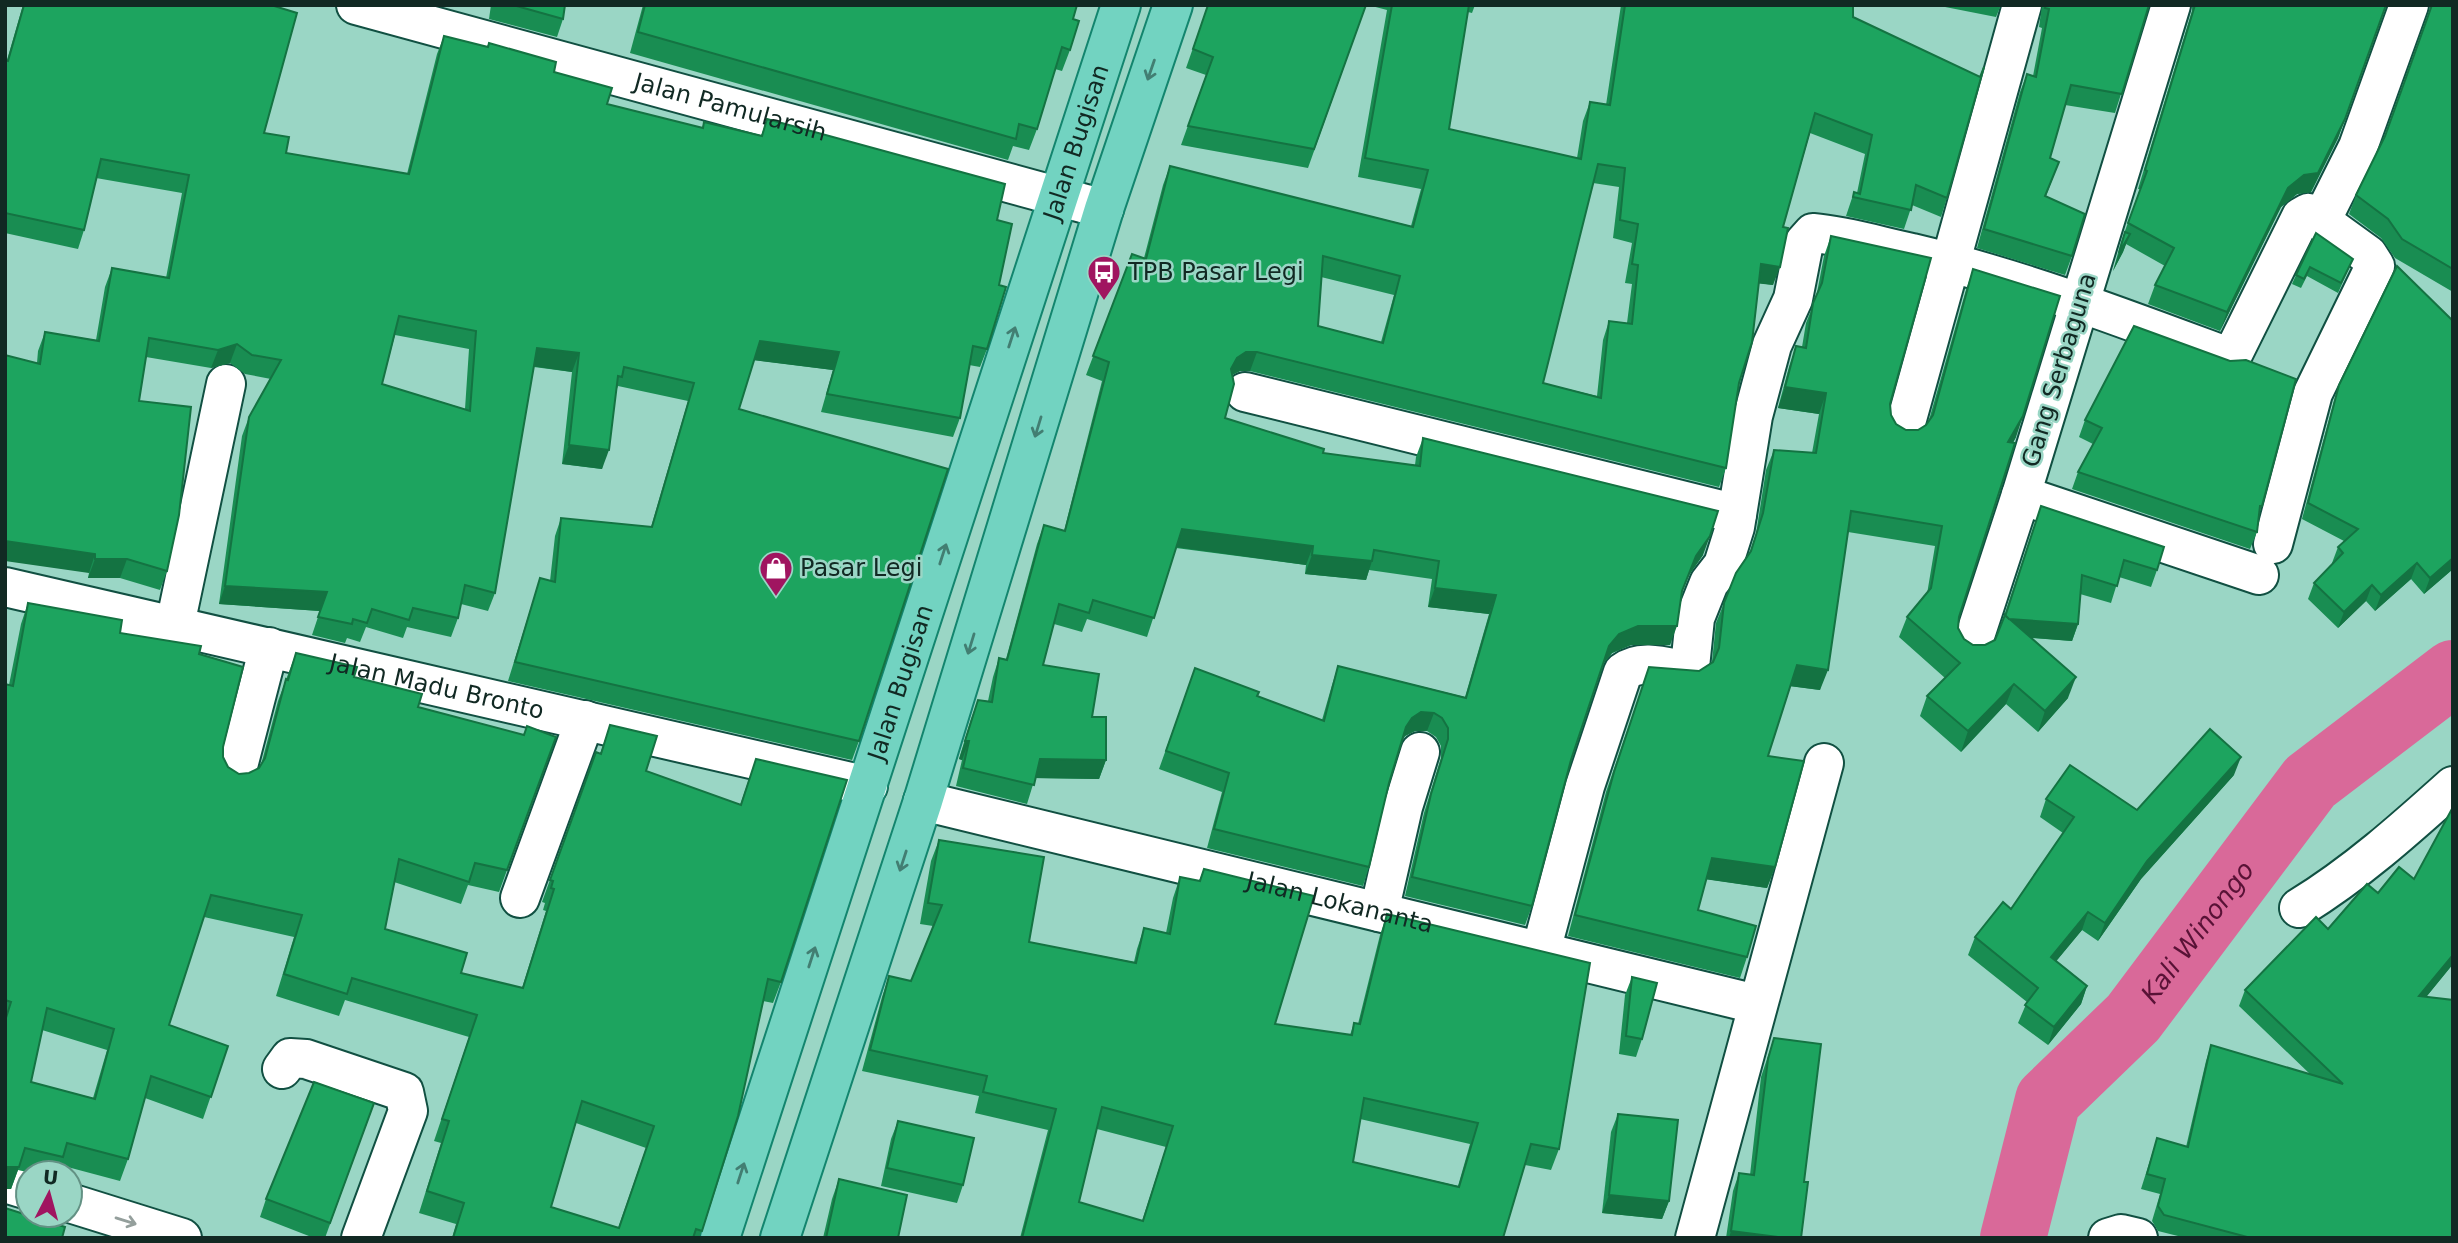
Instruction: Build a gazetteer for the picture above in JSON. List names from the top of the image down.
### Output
{
  "streets": {
    "main road": ["Jalan Bugisan"],
    "street": [
      "Jalan Pamularsih",
      "Gang Serbaguna",
      "Jalan Madu Bronto",
      "Jalan Lokananta"
    ]
  },
  "crossings": [
    ["Jalan Pamularsih", "Jalan Bugisan"],
    ["Jalan Bugisan", "Jalan Madu Bronto"],
    ["Jalan Bugisan", "Jalan Lokananta"]
  ],
  "water": ["Kali Winongo"],
  "places": {
    "bus stop": ["TPB Pasar Legi"],
    "shop": ["Pasar Legi"]
  },
  "north": "top"
}
